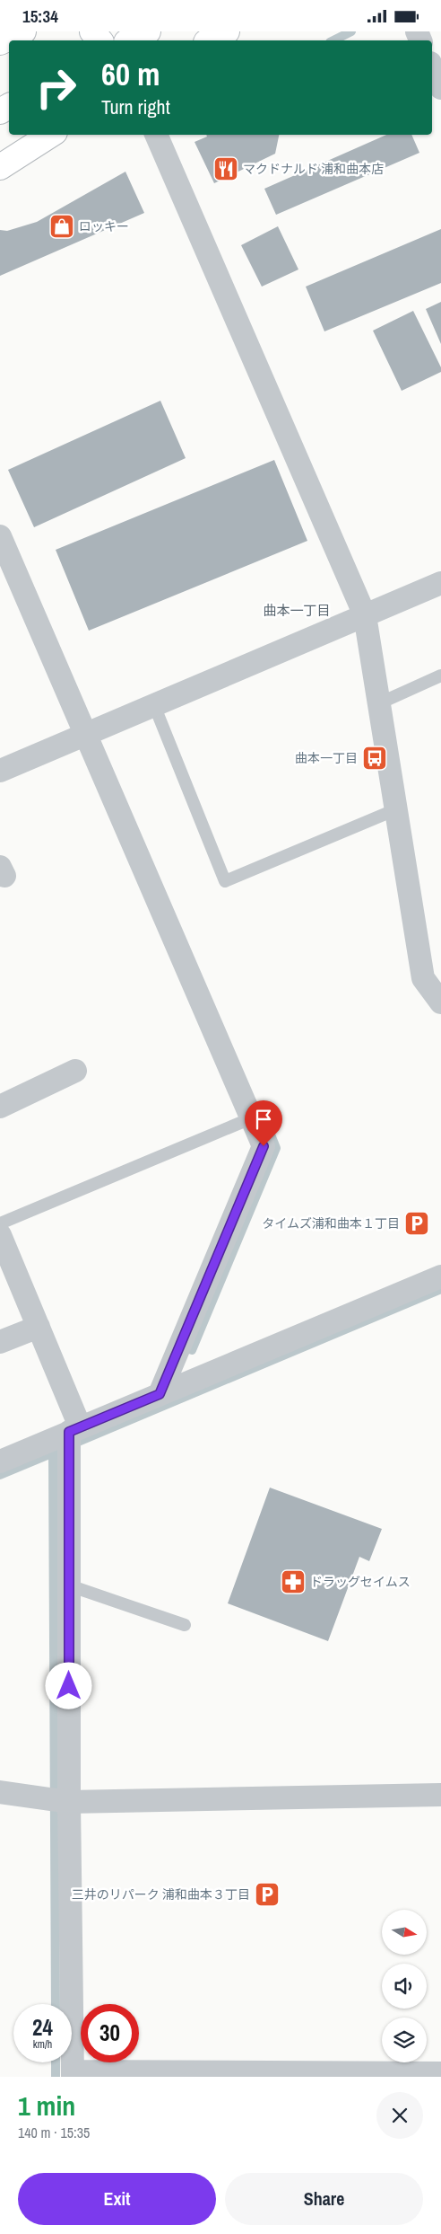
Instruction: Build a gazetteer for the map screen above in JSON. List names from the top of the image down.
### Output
{
  "districts": ["曲本一丁目"],
  "places": {
    "restaurant": ["マクドナルド 浦和曲本店"],
    "shop": ["ロッキー"],
    "bus stop": ["曲本一丁目"],
    "parking": ["タイムズ浦和曲本１丁目", "三井のリパーク 浦和曲本３丁目"],
    "pharmacy": ["ドラッグセイムス"]
  },
  "north": "right",
  "page": {
    "status": "15:34",
    "turn": ["60 m", "Turn right"],
    "speed": "24 km/h",
    "limit": "30",
    "heading": ["1 min", "140 m · 15:35"],
    "buttons": ["Exit", "Share"]
  }
}
